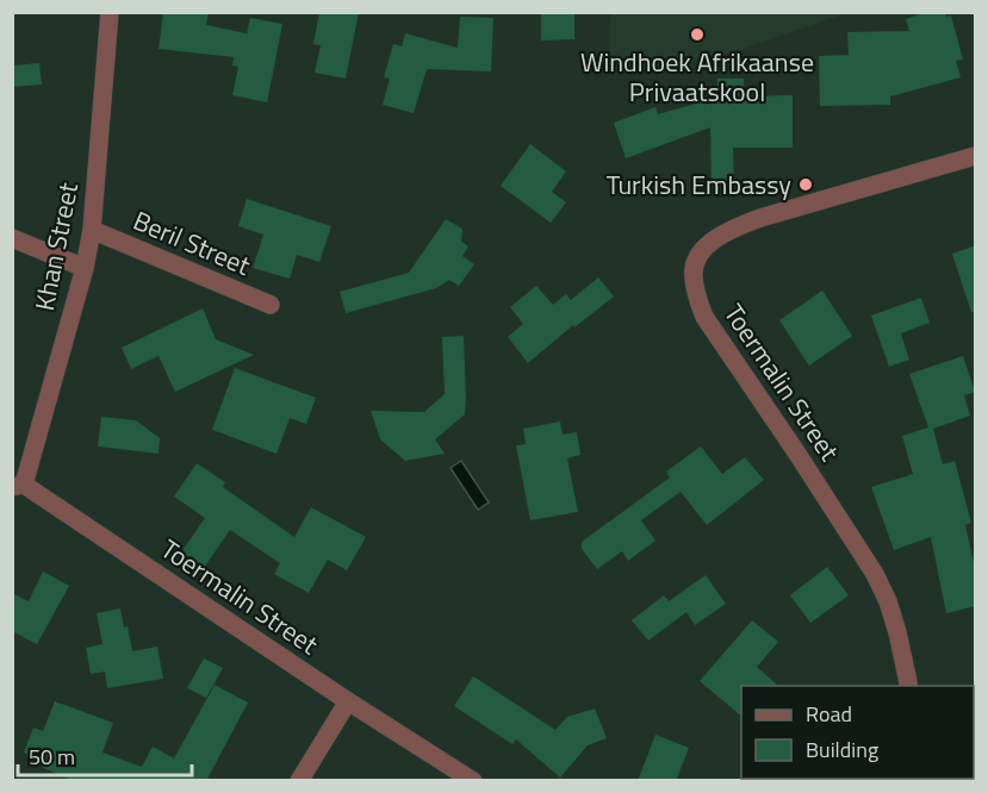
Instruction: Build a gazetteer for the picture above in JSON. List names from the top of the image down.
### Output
{
  "streets": {
    "street": ["Beril Street", "Khan Street", "Toermalin Street"]
  },
  "crossings": [
    ["Beril Street", "Khan Street"],
    ["Khan Street", "Toermalin Street"]
  ],
  "places": ["Windhoek Afrikaanse Privaatskool", "Turkish Embassy"],
  "legend": ["Road", "Building"],
  "scale_bar": "50 m"
}
